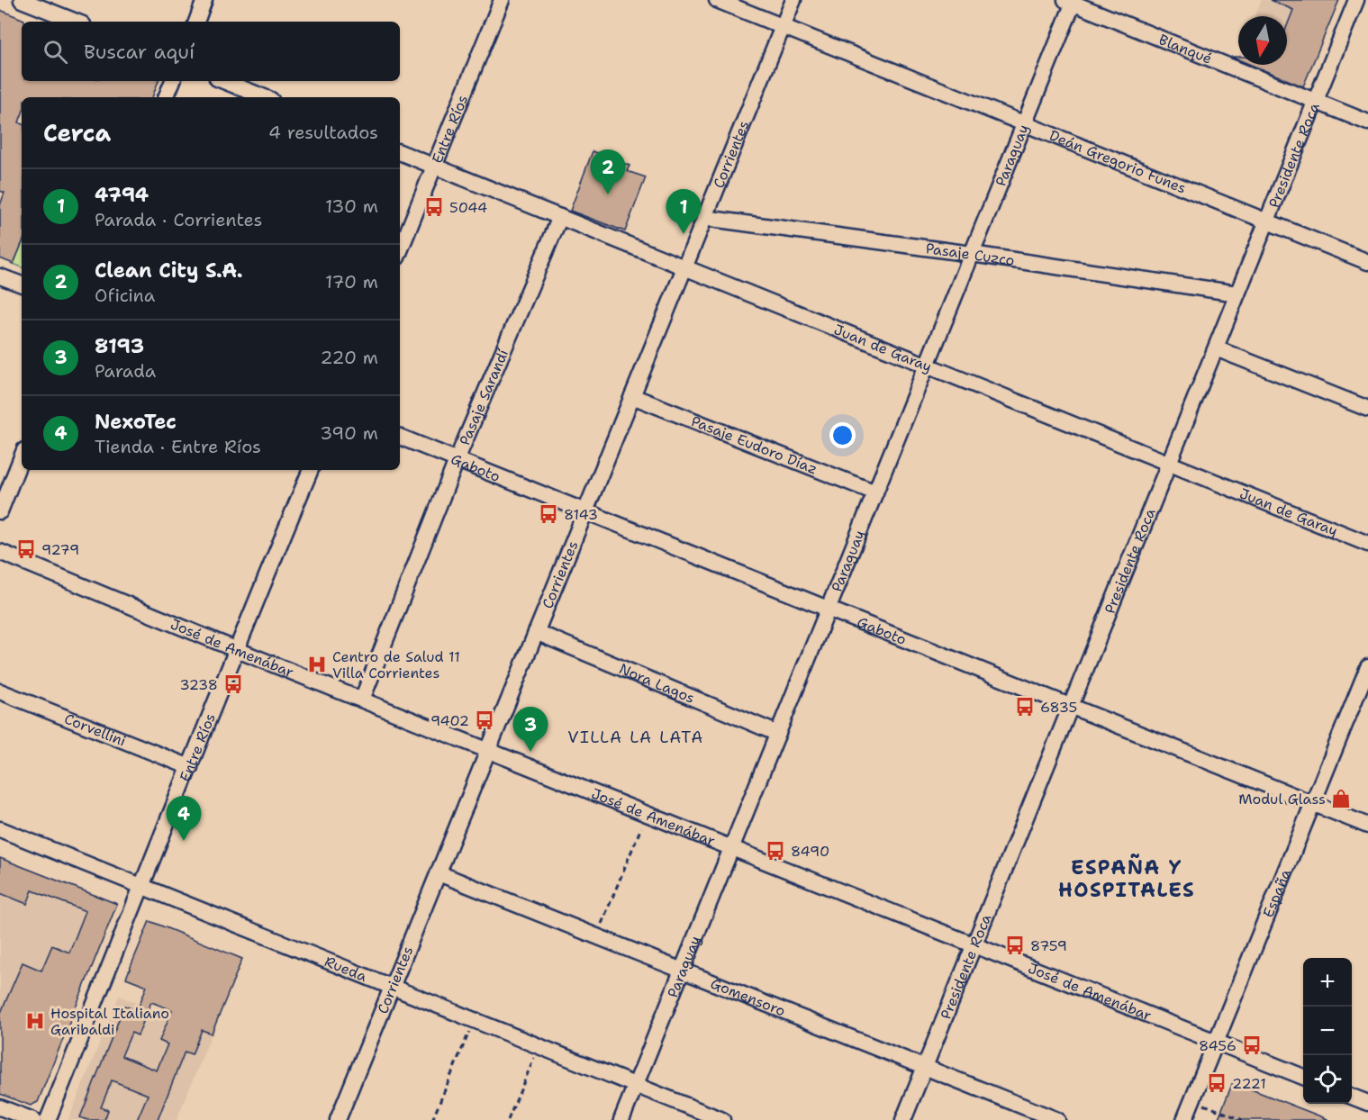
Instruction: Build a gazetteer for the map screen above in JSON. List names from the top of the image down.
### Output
{
  "streets": {
    "street": [
      "Blanqué",
      "Entre Ríos",
      "Paraguay",
      "Presidente Roca",
      "Corrientes",
      "Deán Gregorio Funes",
      "Pasaje Cuzco",
      "Juan de Garay",
      "Pasaje Sarandí",
      "Pasaje Eudoro Díaz",
      "Gaboto",
      "José de Amenábar",
      "Nora Lagos",
      "Corvellini",
      "España",
      "Rueda",
      "Gomensoro"
    ]
  },
  "crossings": [
    ["Blanqué", "Paraguay"],
    ["Blanqué", "Presidente Roca"],
    ["Entre Ríos", "Juan de Garay"],
    ["Entre Ríos", "José de Amenábar"],
    ["Entre Ríos", "Corvellini"],
    ["Entre Ríos", "Rueda"],
    ["Paraguay", "Deán Gregorio Funes"],
    ["Paraguay", "Pasaje Cuzco"],
    ["Paraguay", "Juan de Garay"],
    ["Paraguay", "Pasaje Eudoro Díaz"],
    ["Paraguay", "Gaboto"],
    ["Paraguay", "José de Amenábar"],
    ["Paraguay", "Nora Lagos"],
    ["Paraguay", "Rueda"],
    ["Paraguay", "Gomensoro"],
    ["Presidente Roca", "Deán Gregorio Funes"],
    ["Presidente Roca", "Pasaje Cuzco"],
    ["Presidente Roca", "Juan de Garay"],
    ["Presidente Roca", "Gaboto"],
    ["Presidente Roca", "José de Amenábar"],
    ["Presidente Roca", "Gomensoro"],
    ["Corrientes", "Deán Gregorio Funes"],
    ["Corrientes", "Pasaje Cuzco"],
    ["Corrientes", "Juan de Garay"],
    ["Corrientes", "Pasaje Eudoro Díaz"],
    ["Corrientes", "Gaboto"],
    ["Corrientes", "José de Amenábar"],
    ["Corrientes", "Nora Lagos"],
    ["Corrientes", "Rueda"],
    ["Corrientes", "Gomensoro"],
    ["Juan de Garay", "Pasaje Sarandí"],
    ["Pasaje Sarandí", "Gaboto"],
    ["Pasaje Sarandí", "José de Amenábar"],
    ["Gaboto", "España"],
    ["José de Amenábar", "España"]
  ],
  "districts": ["VILLA LA LATA", "ESPAÑA Y HOSPITALES"],
  "places": {
    "bus stop": [
      "5044",
      "8143",
      "9279",
      "3238",
      "6835",
      "9402",
      "8490",
      "8759",
      "8456",
      "2221"
    ],
    "hospital": ["Centro de Salud 11 Villa Corrientes", "Hospital Italiano Garibaldi"],
    "shop": ["Modul Glass"]
  },
  "north": "bottom",
  "page": {
    "search": "Buscar aquí",
    "heading": ["Cerca", "4 resultados"],
    "pins": [
      "2",
      "1",
      "3",
      "4"
    ],
    "list": [
      {
        "mark": "1",
        "name": "4794",
        "note": "Parada · Corrientes",
        "value": "130 m"
      },
      {
        "mark": "2",
        "name": "Clean City S.A.",
        "note": "Oficina",
        "value": "170 m"
      },
      {
        "mark": "3",
        "name": "8193",
        "note": "Parada",
        "value": "220 m"
      },
      {
        "mark": "4",
        "name": "NexoTec",
        "note": "Tienda · Entre Ríos",
        "value": "390 m"
      }
    ],
    "map_buttons": ["+", "−"]
  }
}
